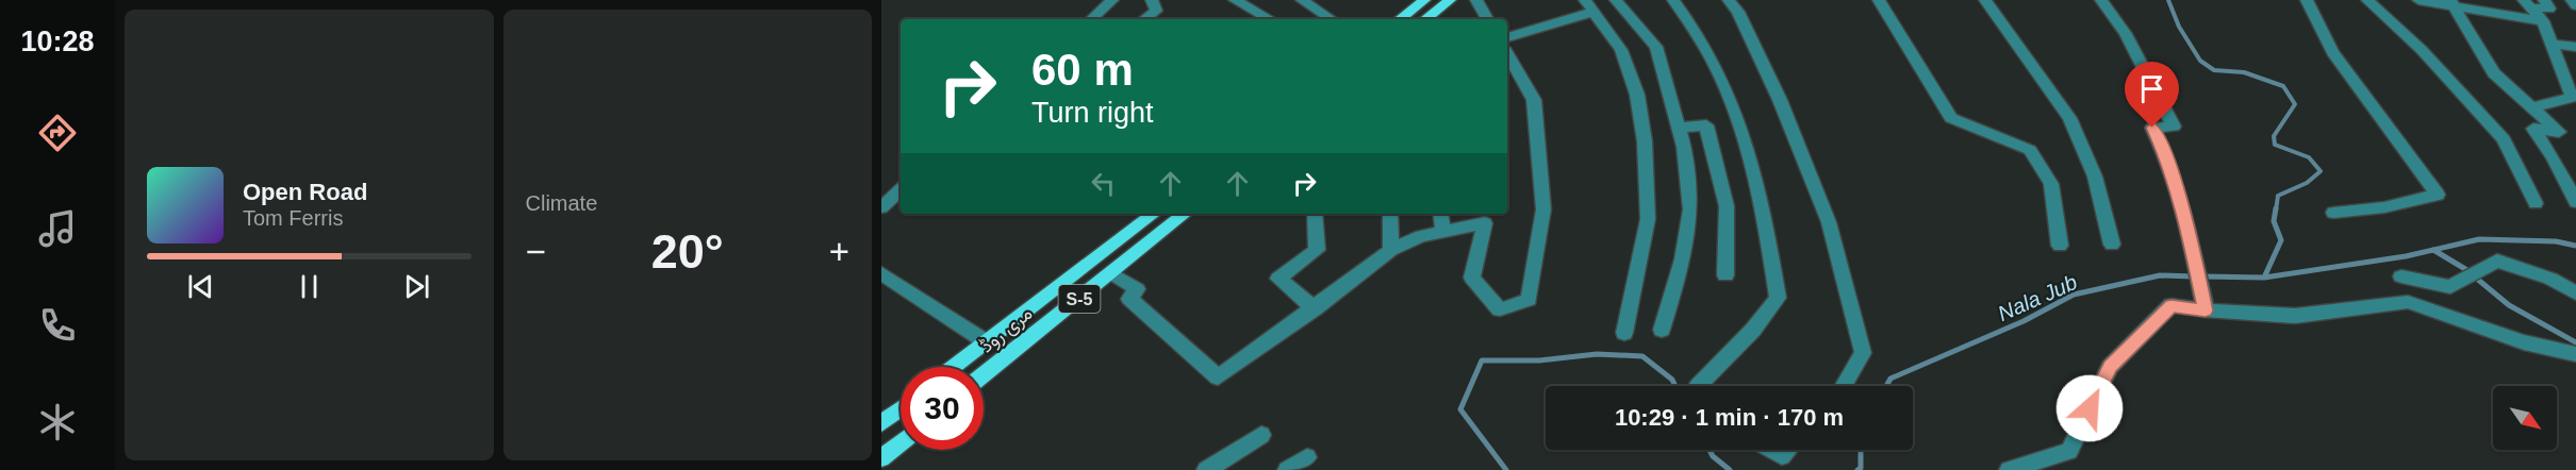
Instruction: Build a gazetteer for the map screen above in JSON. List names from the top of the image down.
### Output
{
  "streets": {
    "main road": ["S-5", "مری روڈ"]
  },
  "water": ["Nala Jub"],
  "north": "bottom right",
  "page": {
    "tabs": "10:28",
    "tile": "Climate",
    "turn": ["60 m", "Turn right"],
    "song": ["Open Road", "Tom Ferris"],
    "heat": ["−", "20°", "+"],
    "limit": "30",
    "trip": "10:29 · 1 min · 170 m"
  }
}
